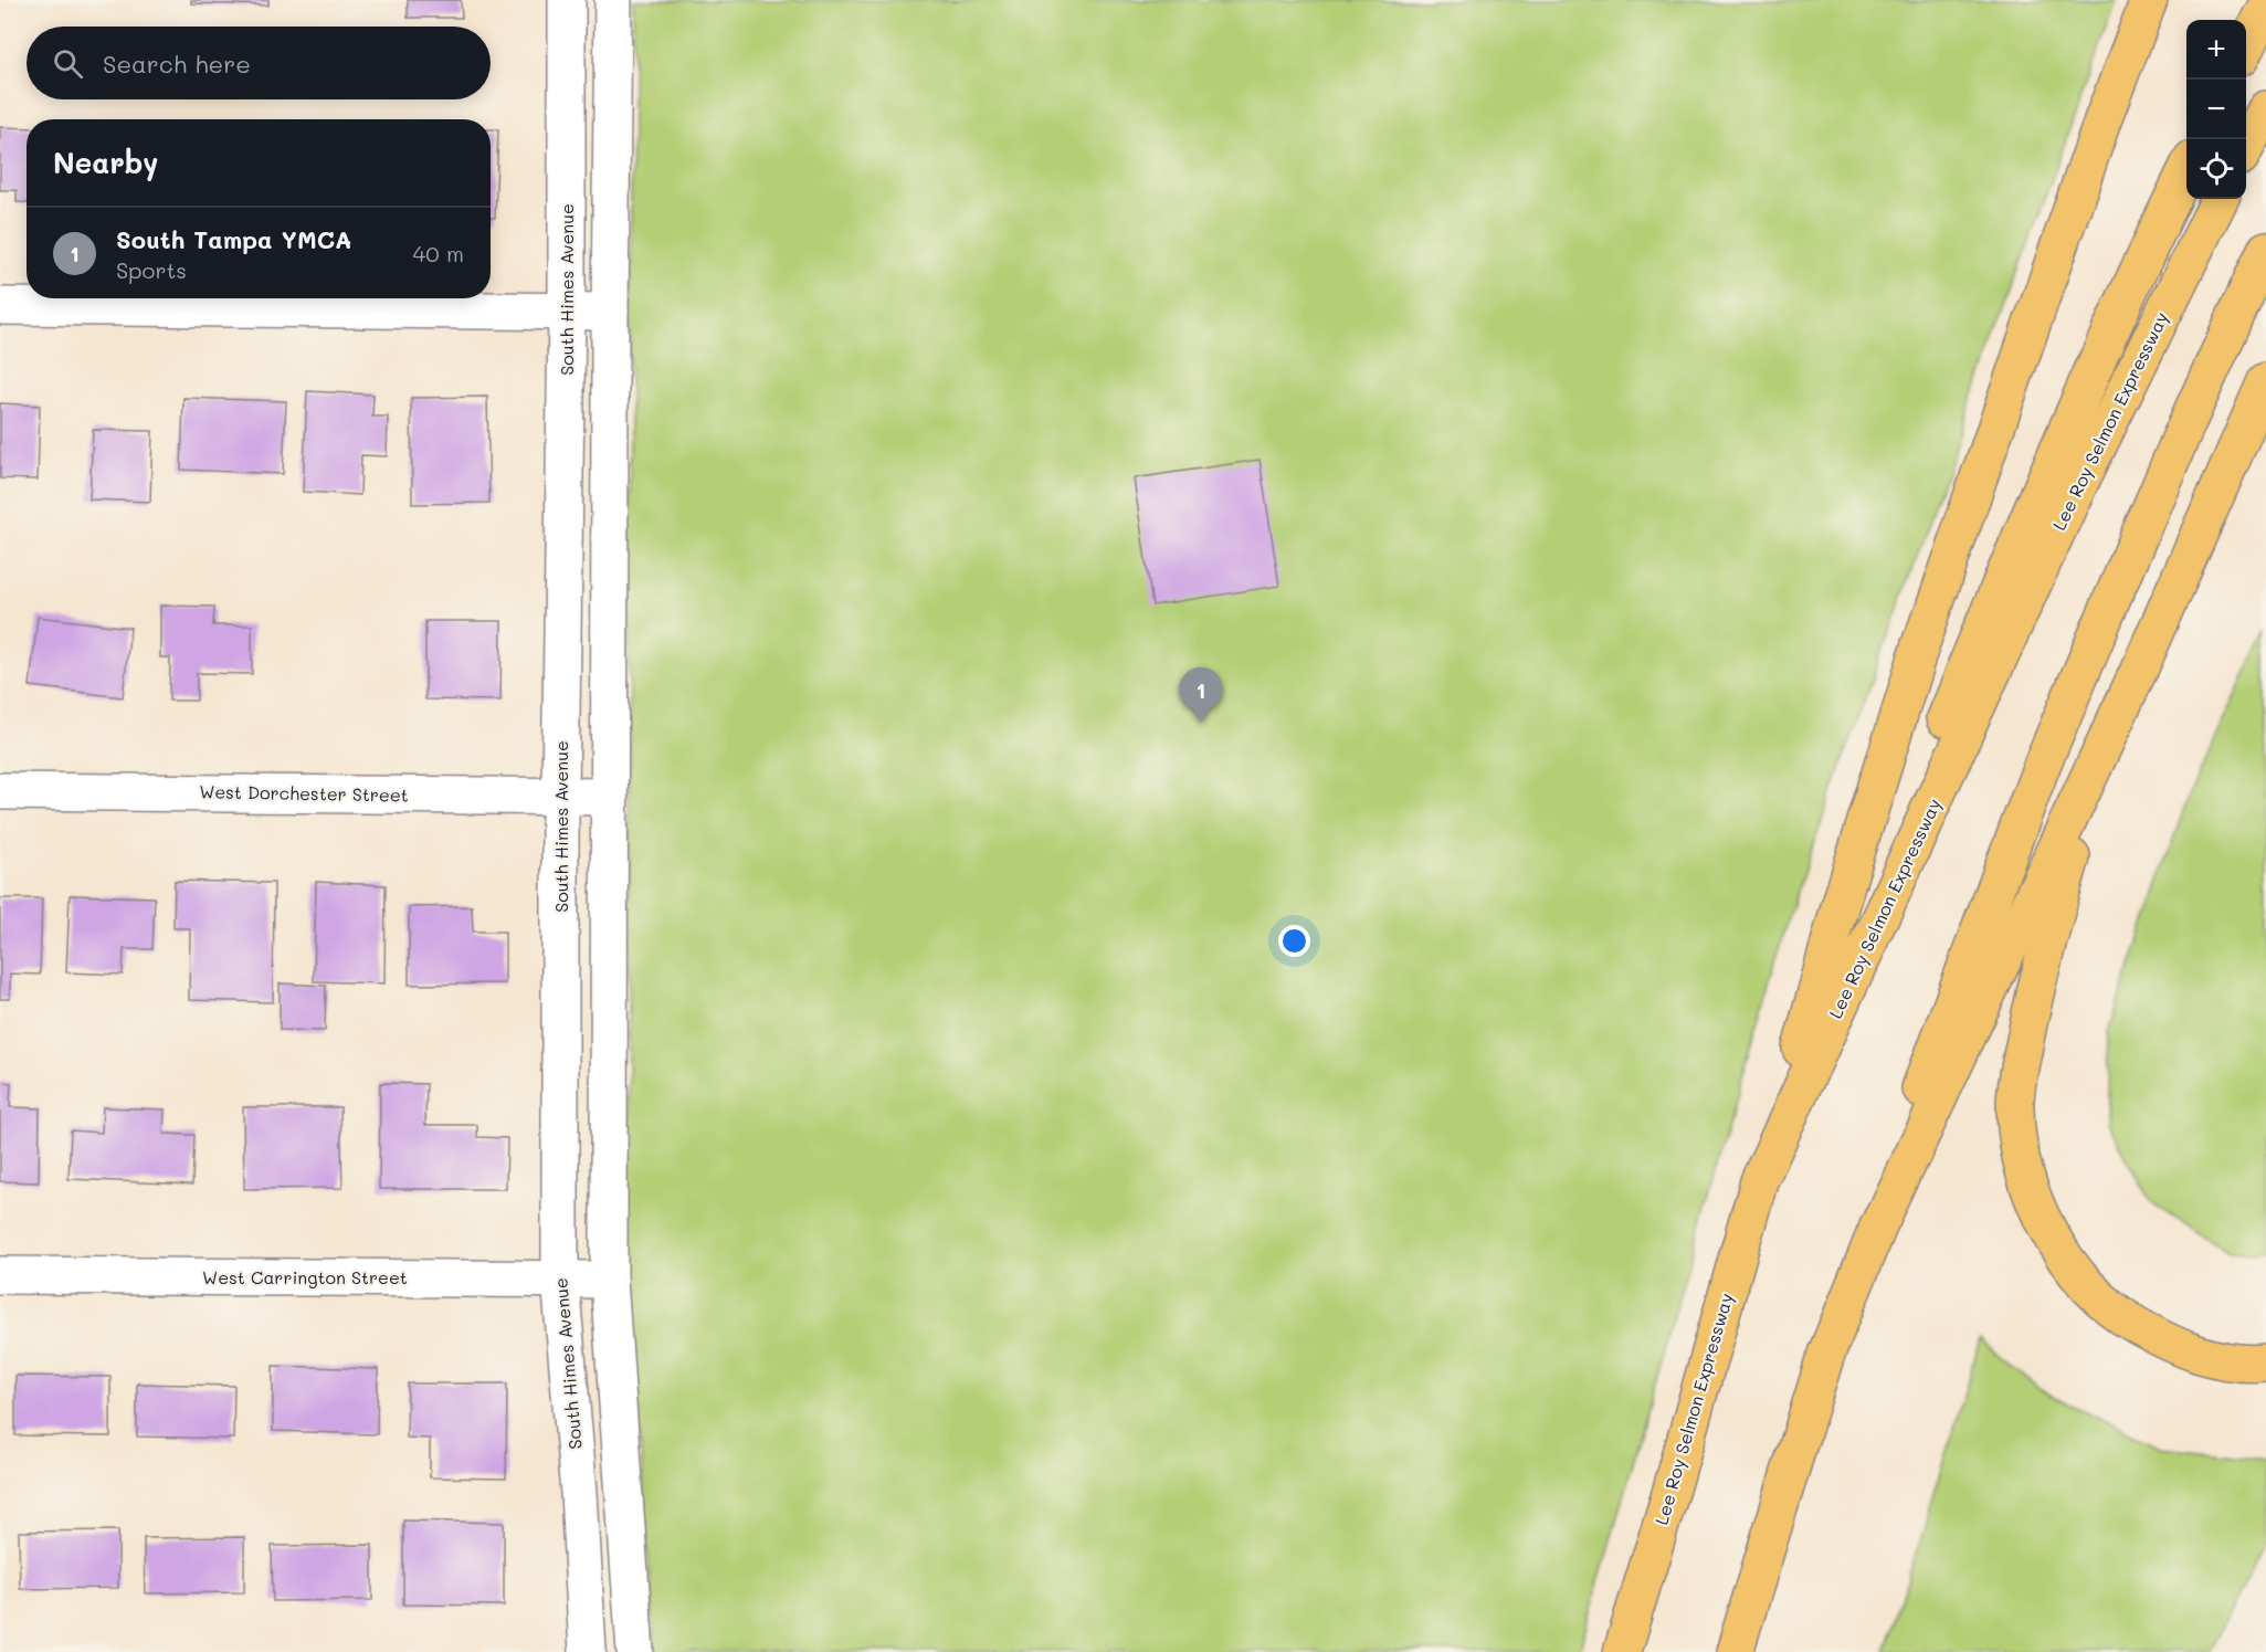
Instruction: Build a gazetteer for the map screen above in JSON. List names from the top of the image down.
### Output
{
  "streets": {
    "highway": ["Lee Roy Selmon Expressway"],
    "street": ["South Himes Avenue", "West Dorchester Street", "West Carrington Street"]
  },
  "crossings": [
    ["South Himes Avenue", "West Dorchester Street"],
    ["South Himes Avenue", "West Carrington Street"]
  ],
  "page": {
    "map_buttons": ["+", "−"],
    "search": "Search here",
    "heading": "Nearby",
    "list": [
      {
        "mark": "1",
        "name": "South Tampa YMCA",
        "note": "Sports",
        "value": "40 m"
      }
    ],
    "pins": "1"
  }
}
